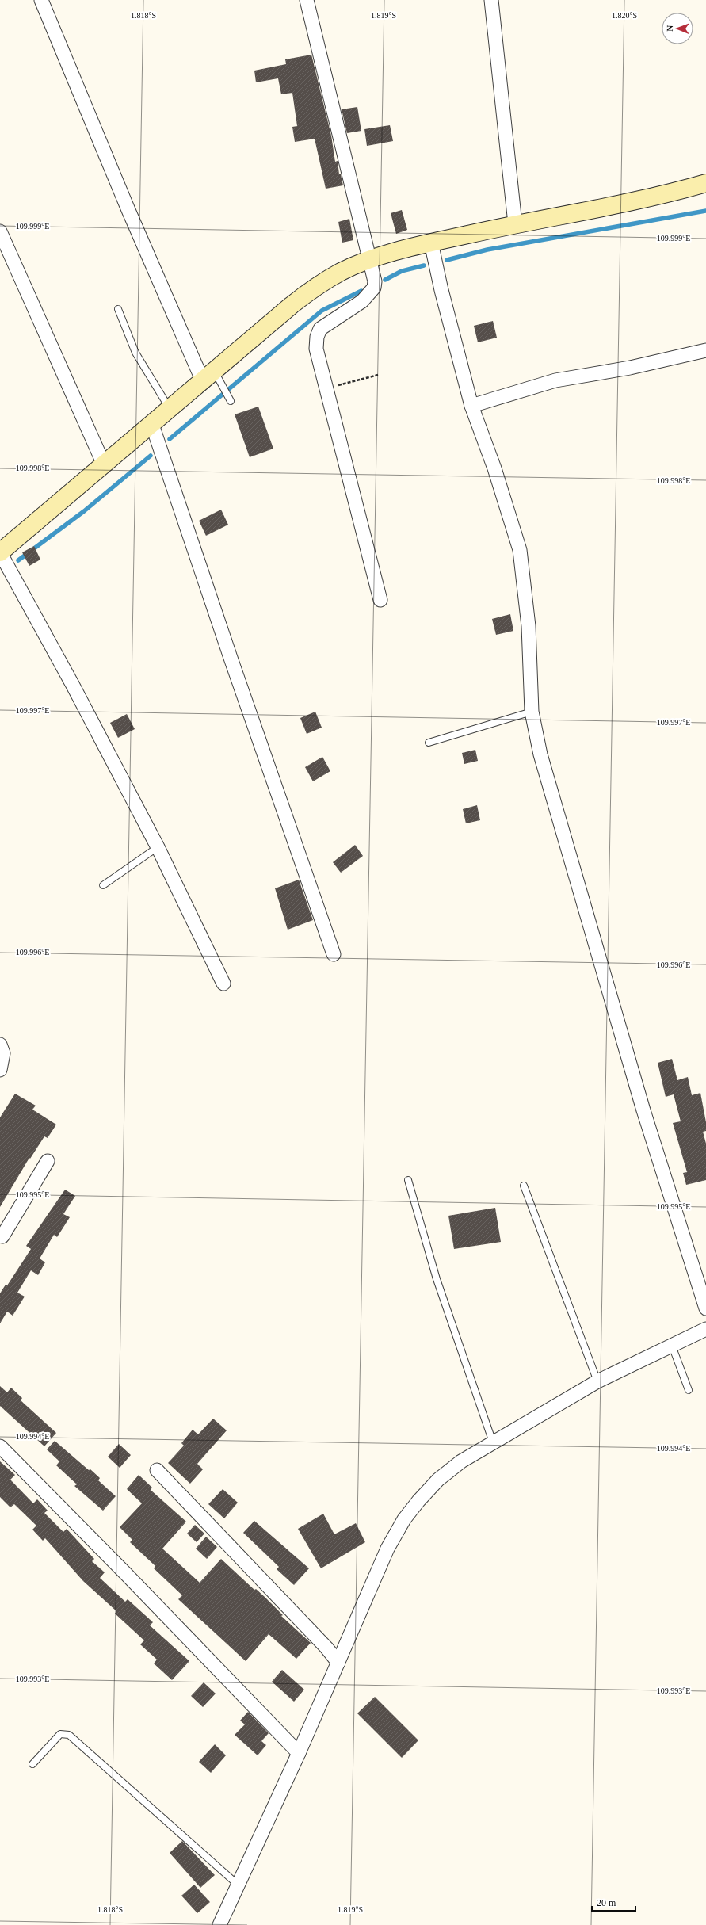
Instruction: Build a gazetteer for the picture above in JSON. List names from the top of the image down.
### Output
{
  "scale_bar": "20 m",
  "north": "left",
  "coordinates": [
    "1.818°S",
    "1.819°S",
    "1.820°S",
    "109.999°E",
    "109.998°E",
    "109.997°E",
    "109.996°E",
    "109.995°E",
    "109.994°E",
    "109.993°E"
  ]
}
